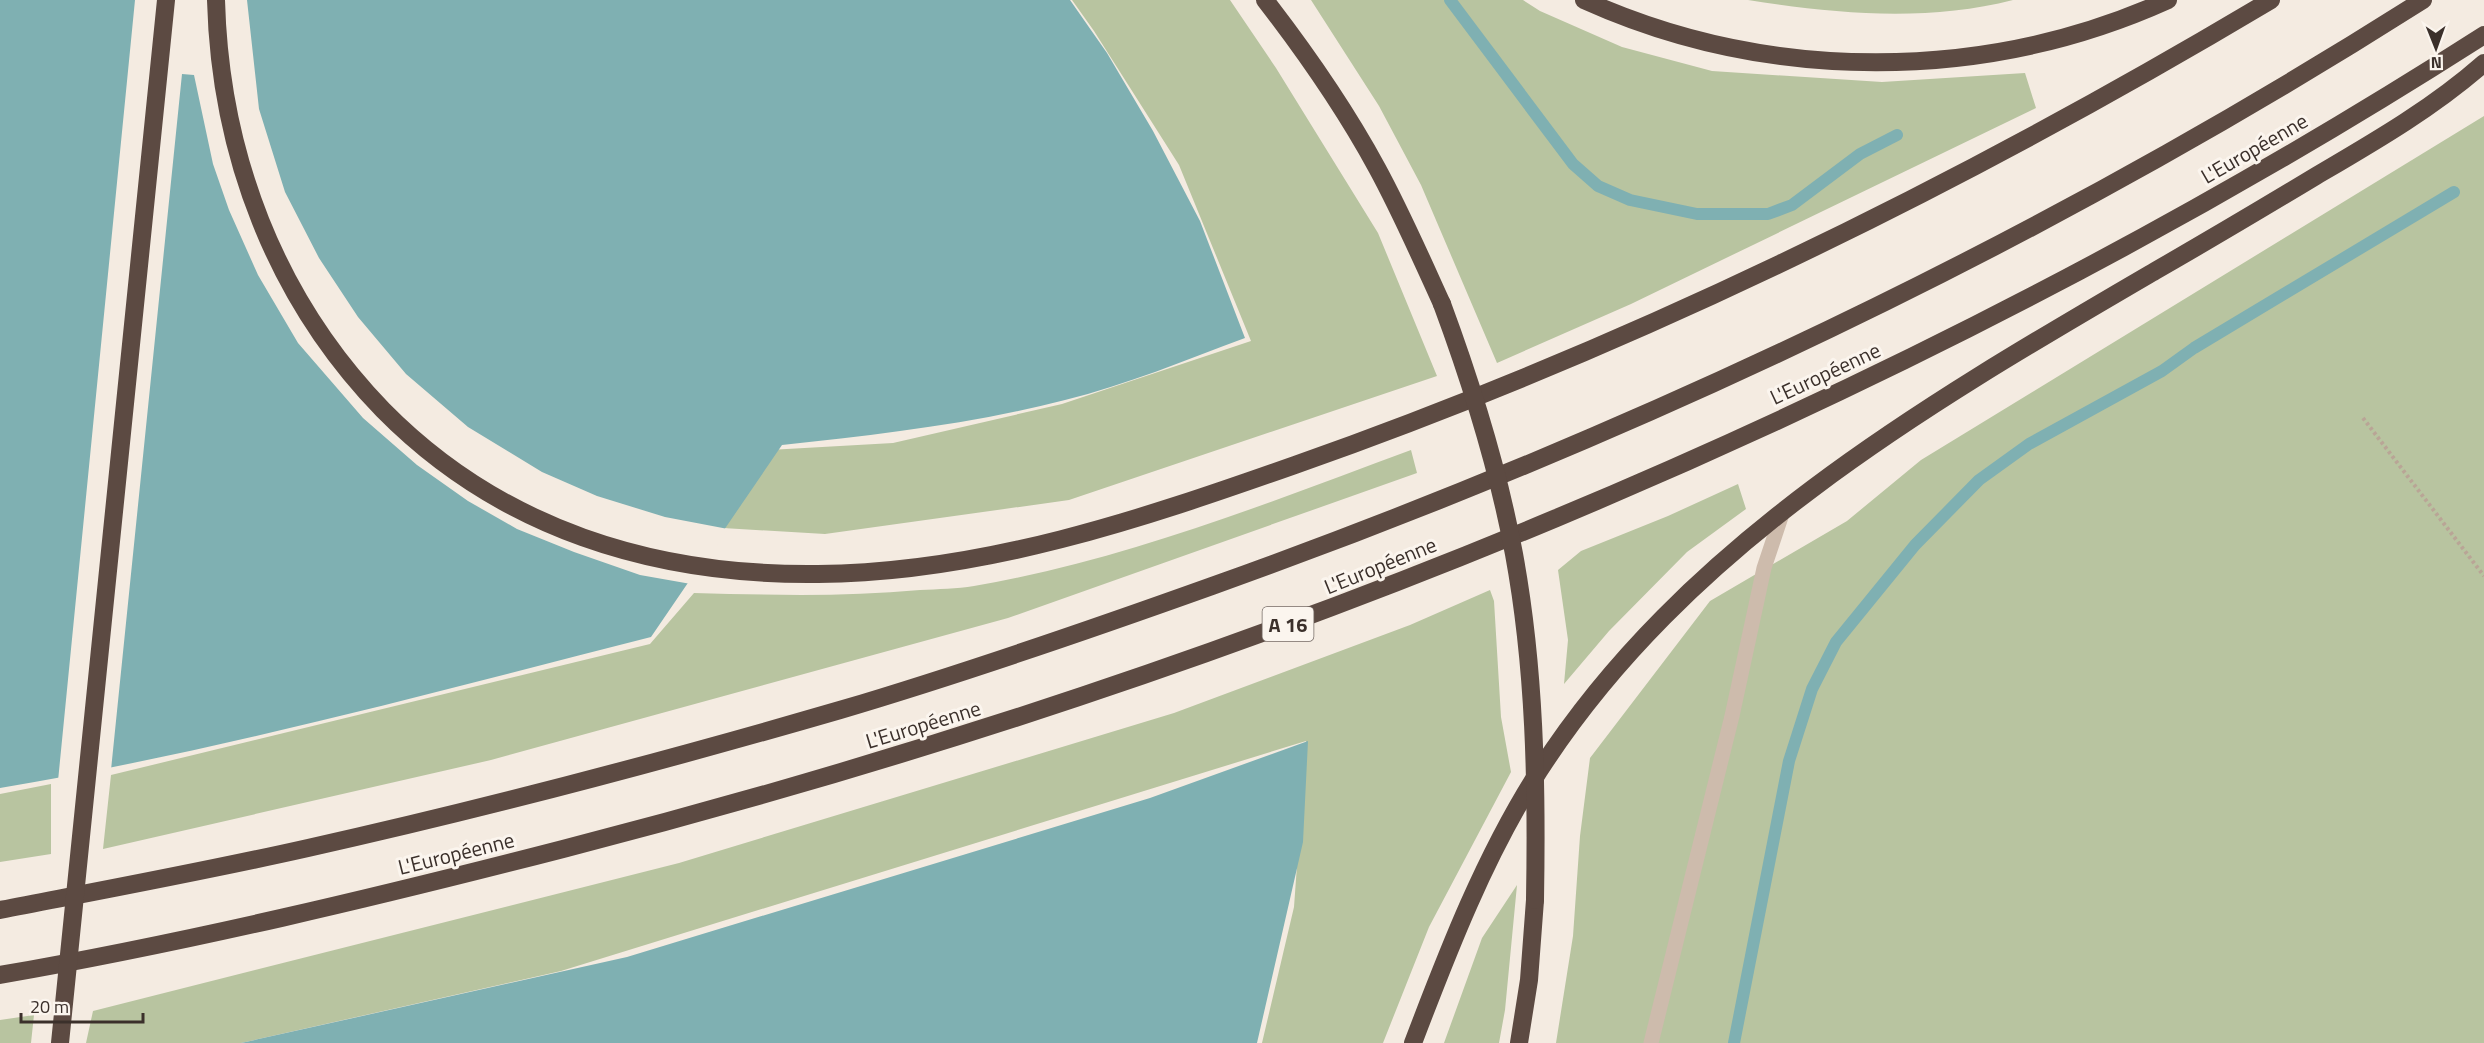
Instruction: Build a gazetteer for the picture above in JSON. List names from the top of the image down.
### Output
{
  "streets": {
    "highway": ["L'Européenne", "A 16"]
  },
  "scale_bar": "20 m",
  "north": "bottom"
}
